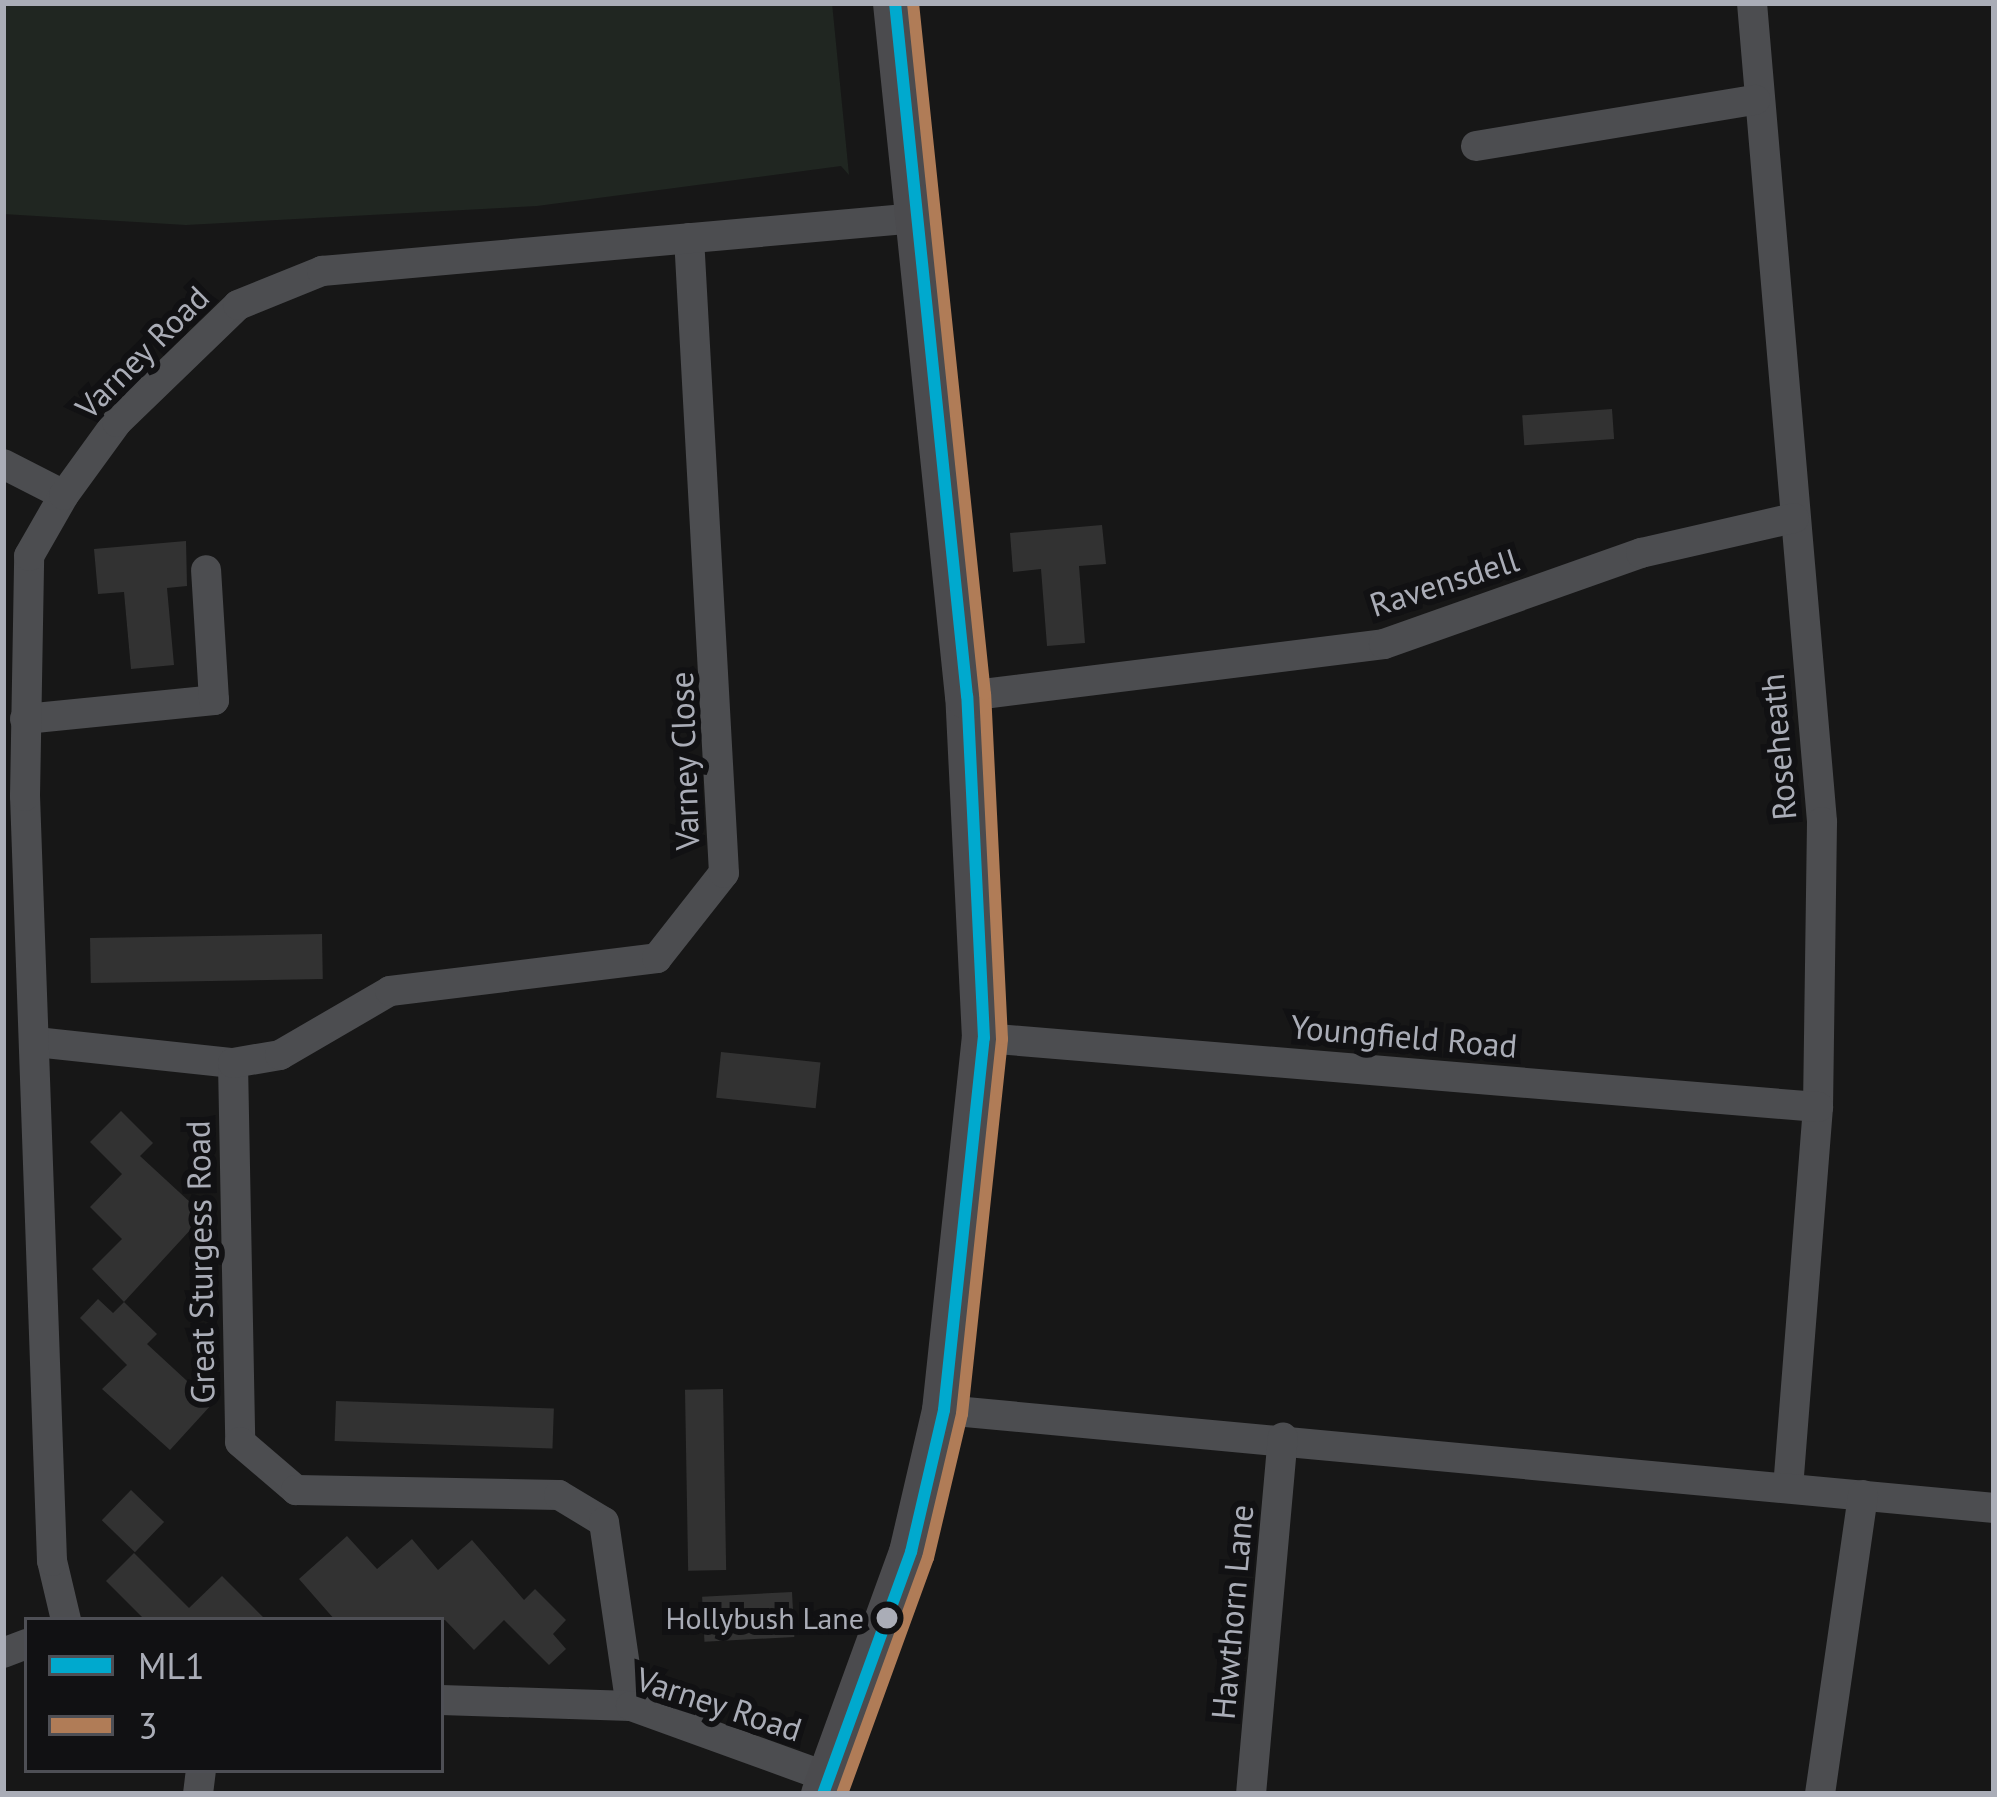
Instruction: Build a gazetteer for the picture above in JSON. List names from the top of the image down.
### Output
{
  "streets": {
    "street": [
      "Varney Road",
      "Ravensdell",
      "Roseheath",
      "Varney Close",
      "Youngfield Road",
      "Great Sturgess Road",
      "Hawthorn Lane"
    ]
  },
  "crossings": [
    ["Varney Road", "Varney Close"],
    ["Varney Road", "Great Sturgess Road"],
    ["Ravensdell", "Roseheath"],
    ["Roseheath", "Youngfield Road"],
    ["Varney Close", "Great Sturgess Road"]
  ],
  "places": ["Hollybush Lane"],
  "lines": ["transit line ML1", "transit line 3"],
  "legend": ["ML1", "3"]
}
